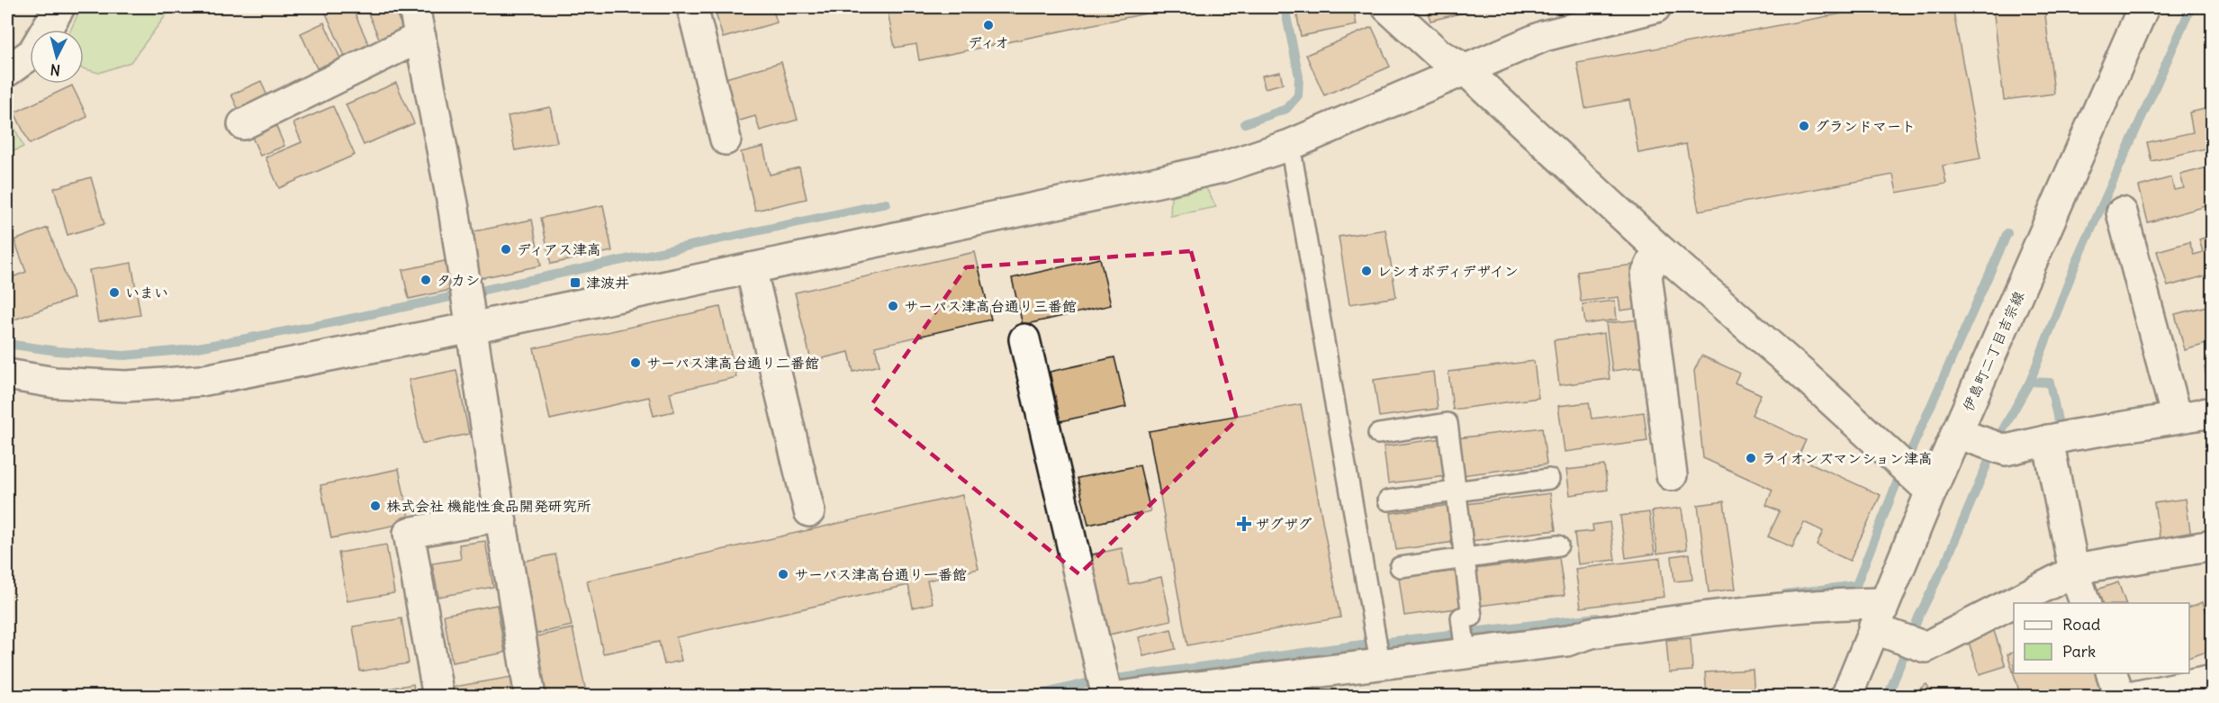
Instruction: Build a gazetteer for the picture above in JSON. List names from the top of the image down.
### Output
{
  "streets": {
    "street": ["伊島町二丁目吉宗線"]
  },
  "places": {
    "other": [
      "ディオ",
      "グランドマート",
      "ディアス津高",
      "レシオボディデザイン",
      "タカシ",
      "いまい",
      "サーパス津高台通り三番館",
      "サーパス津高台通り二番館",
      "ライオンズマンション津高",
      "株式会社 機能性食品開発研究所",
      "サーパス津高台通り一番館"
    ],
    "transit": ["津波井"],
    "health": ["ザグザグ"]
  },
  "legend": ["Road", "Park"],
  "north": "bottom"
}
